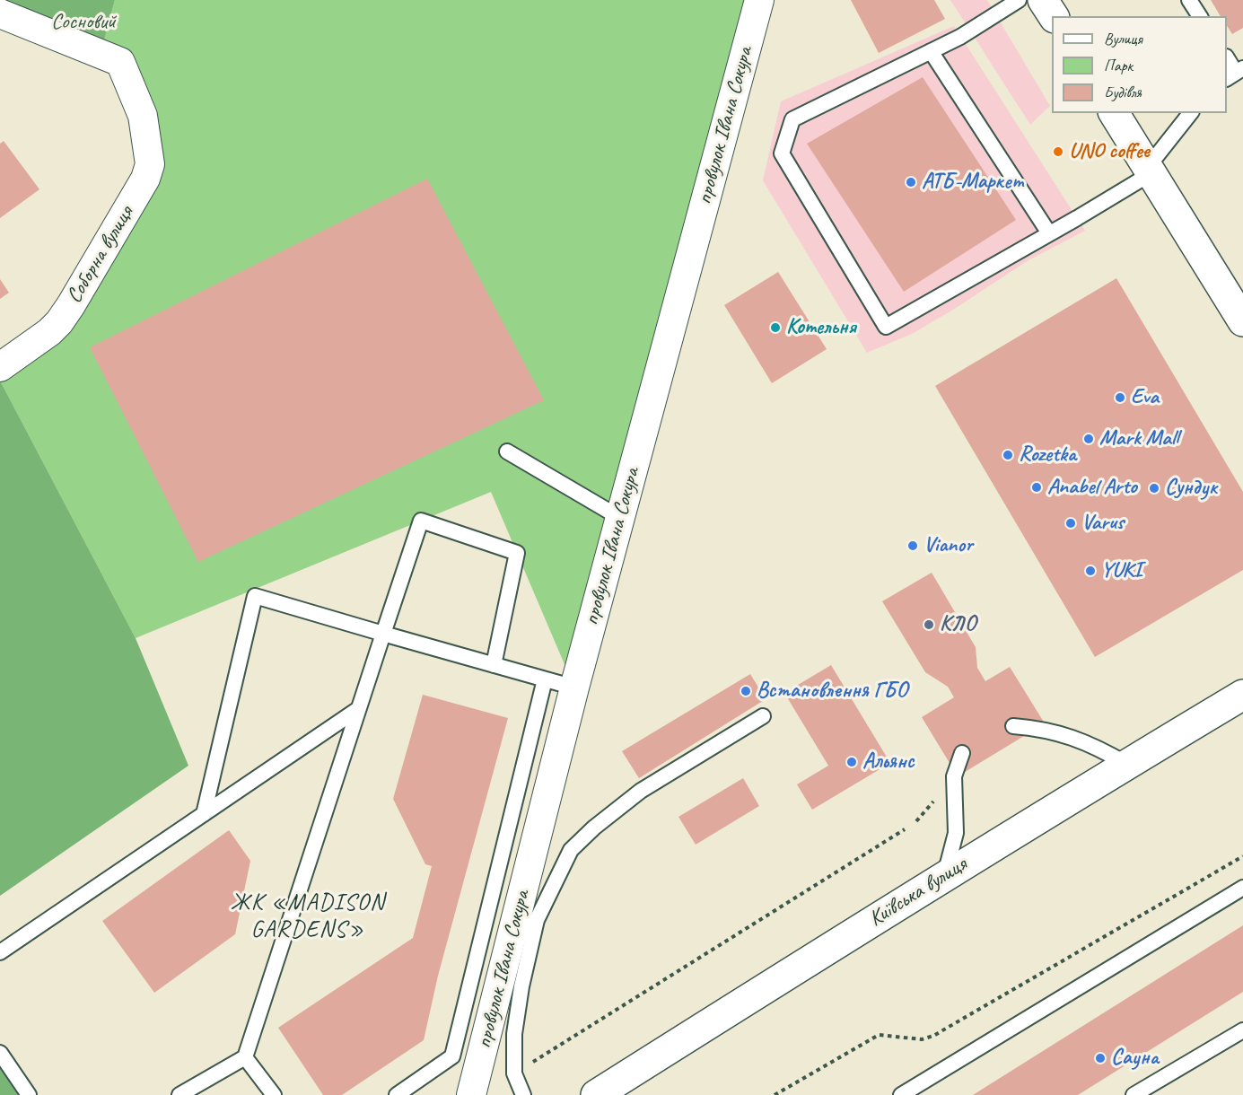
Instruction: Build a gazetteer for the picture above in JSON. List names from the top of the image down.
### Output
{
  "streets": {
    "main road": ["Київська вулиця"],
    "street": ["провулок Івана Сокура", "Соборна вулиця"]
  },
  "districts": ["ЖК «MADISON GARDENS»"],
  "parks": ["Сосновий"],
  "places": [
    "UNO coffee",
    "АТБ-Маркет",
    "Котельня",
    "Eva",
    "Mark Mall",
    "Rozetka",
    "Anabel Arto",
    "Сундук",
    "Varus",
    "Vianor",
    "YUKI",
    "КЛО",
    "Встановлення ГБО",
    "Альянс",
    "Сауна"
  ],
  "legend": ["Вулиця", "Парк", "Будівля"]
}
